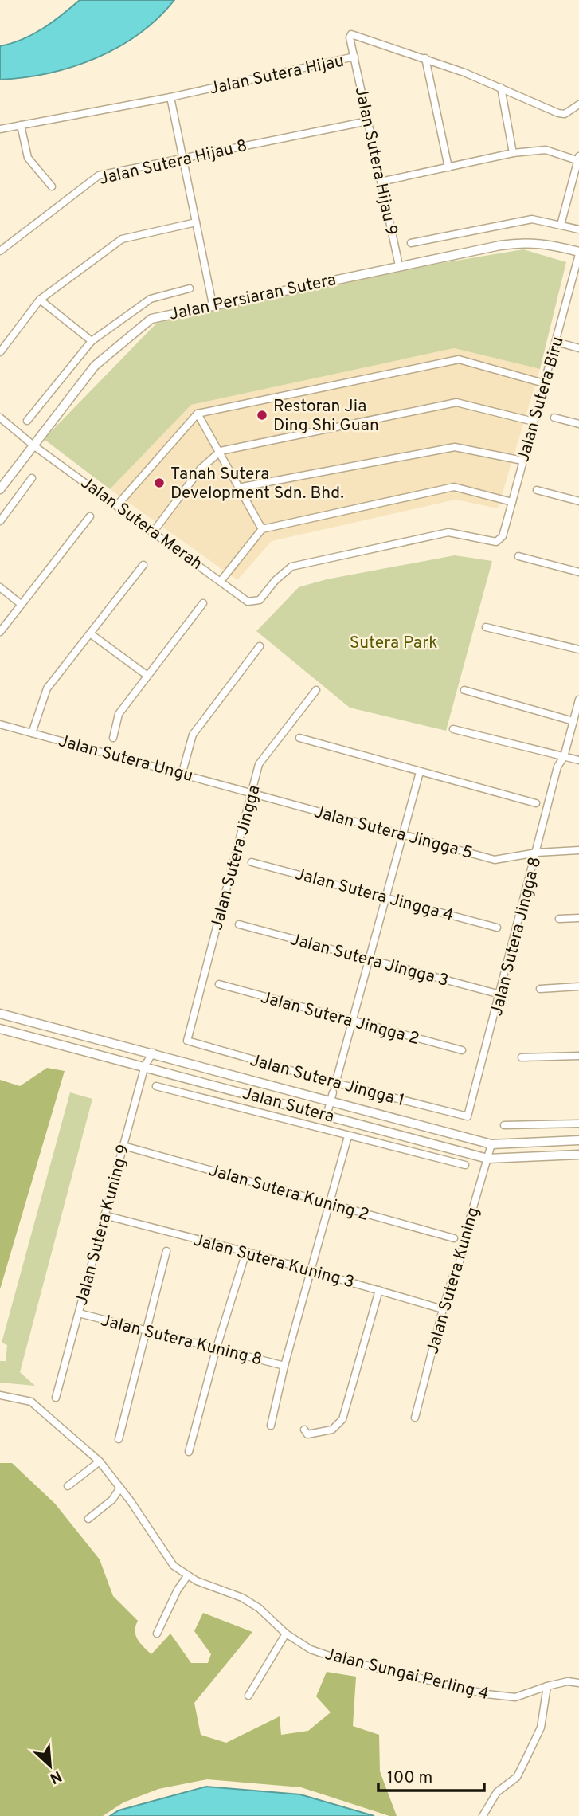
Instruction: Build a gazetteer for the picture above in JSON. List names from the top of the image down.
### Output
{
  "streets": {
    "street": [
      "Jalan Sutera Hijau",
      "Jalan Sutera Hijau 9",
      "Jalan Sutera Hijau 8",
      "Jalan Persiaran Sutera",
      "Jalan Sutera Biru",
      "Jalan Sutera Merah",
      "Jalan Sutera Ungu",
      "Jalan Sutera Jingga 5",
      "Jalan Sutera Jingga",
      "Jalan Sutera Jingga 4",
      "Jalan Sutera Jingga 8",
      "Jalan Sutera Jingga 3",
      "Jalan Sutera Jingga 2",
      "Jalan Sutera Jingga 1",
      "Jalan Sutera",
      "Jalan Sutera Kuning 2",
      "Jalan Sutera Kuning 9",
      "Jalan Sutera Kuning 3",
      "Jalan Sutera Kuning",
      "Jalan Sutera Kuning 8",
      "Jalan Sungai Perling 4"
    ]
  },
  "crossings": [
    ["Jalan Sutera Hijau", "Jalan Sutera Hijau 9"],
    ["Jalan Sutera Hijau 9", "Jalan Sutera Hijau 8"],
    ["Jalan Sutera Hijau 9", "Jalan Persiaran Sutera"],
    ["Jalan Persiaran Sutera", "Jalan Sutera Biru"],
    ["Jalan Persiaran Sutera", "Jalan Sutera Merah"],
    ["Jalan Sutera Biru", "Jalan Sutera Merah"],
    ["Jalan Sutera Ungu", "Jalan Sutera Jingga 5"],
    ["Jalan Sutera Ungu", "Jalan Sutera Jingga"],
    ["Jalan Sutera Jingga 5", "Jalan Sutera Jingga"],
    ["Jalan Sutera Jingga 5", "Jalan Sutera Jingga 8"],
    ["Jalan Sutera Jingga", "Jalan Sutera Jingga 1"],
    ["Jalan Sutera Jingga 8", "Jalan Sutera Jingga 3"],
    ["Jalan Sutera Jingga 8", "Jalan Sutera Jingga 1"],
    ["Jalan Sutera Jingga 1", "Jalan Sutera"],
    ["Jalan Sutera", "Jalan Sutera Kuning 9"],
    ["Jalan Sutera", "Jalan Sutera Kuning"],
    ["Jalan Sutera Kuning 2", "Jalan Sutera Kuning 9"],
    ["Jalan Sutera Kuning 9", "Jalan Sutera Kuning 3"],
    ["Jalan Sutera Kuning 9", "Jalan Sutera Kuning 8"],
    ["Jalan Sutera Kuning 3", "Jalan Sutera Kuning"]
  ],
  "parks": ["Sutera Park"],
  "places": ["Restoran Jia Ding Shi Guan", "Tanah Sutera Development Sdn. Bhd."],
  "scale_bar": "100 m",
  "north": "bottom right"
}
